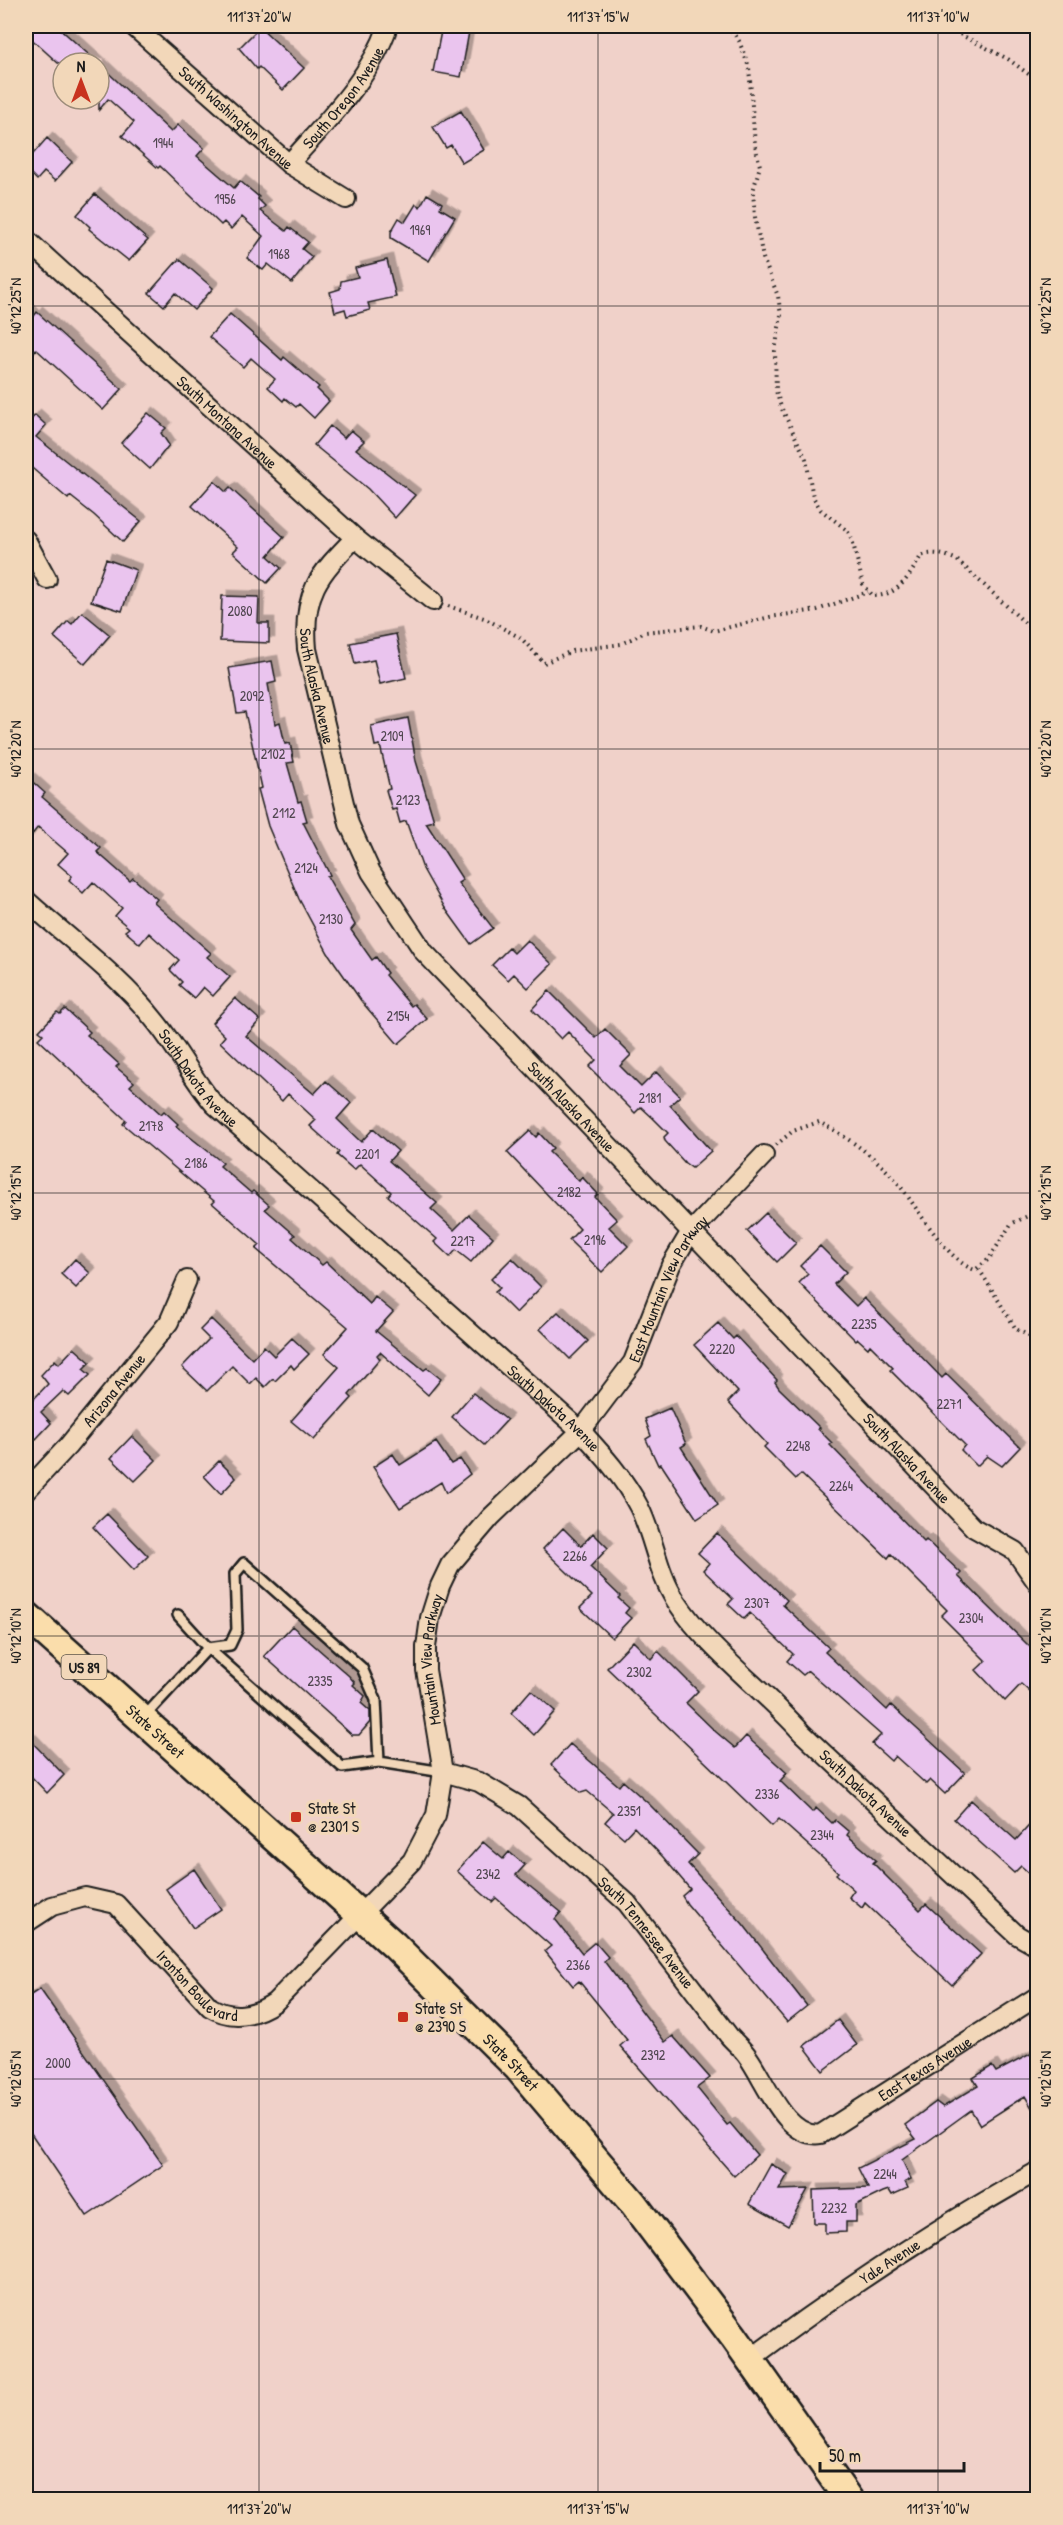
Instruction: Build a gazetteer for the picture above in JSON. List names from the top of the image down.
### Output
{
  "streets": {
    "main road": ["US 89", "State Street"],
    "street": [
      "South Oregon Avenue",
      "South Washington Avenue",
      "South Montana Avenue",
      "South Alaska Avenue",
      "South Dakota Avenue",
      "East Mountain View Parkway",
      "Arizona Avenue",
      "Mountain View Parkway",
      "South Tennessee Avenue",
      "Ironton Boulevard",
      "East Texas Avenue",
      "Yale Avenue"
    ]
  },
  "crossings": [
    ["South Oregon Avenue", "South Washington Avenue"],
    ["South Montana Avenue", "South Alaska Avenue"],
    ["South Alaska Avenue", "East Mountain View Parkway"],
    ["South Dakota Avenue", "East Mountain View Parkway"],
    ["South Dakota Avenue", "Mountain View Parkway"],
    ["East Mountain View Parkway", "Mountain View Parkway"],
    ["Mountain View Parkway", "State Street"],
    ["Mountain View Parkway", "South Tennessee Avenue"],
    ["Mountain View Parkway", "Ironton Boulevard"],
    ["State Street", "Ironton Boulevard"],
    ["State Street", "Yale Avenue"],
    ["South Tennessee Avenue", "East Texas Avenue"]
  ],
  "places": {
    "transit": ["State St @ 2301 S", "State St @ 2390 S"]
  },
  "house_numbers": [
    "1944",
    "1956",
    "1969",
    "1968",
    "2080",
    "2092",
    "2109",
    "2102",
    "2123",
    "2112",
    "2124",
    "2130",
    "2154",
    "2181",
    "2178",
    "2201",
    "2186",
    "2182",
    "2196",
    "2217",
    "2235",
    "2220",
    "2271",
    "2248",
    "2264",
    "2266",
    "2307",
    "2304",
    "2302",
    "2335",
    "2336",
    "2351",
    "2344",
    "2342",
    "2366",
    "2392",
    "2000",
    "2244",
    "2232"
  ],
  "scale_bar": "50 m",
  "north": "top",
  "coordinates": [
    "111°37'20\"W",
    "111°37'15\"W",
    "111°37'10\"W",
    "40°12'25\"N",
    "40°12'20\"N",
    "40°12'15\"N",
    "40°12'10\"N",
    "40°12'05\"N"
  ]
}
